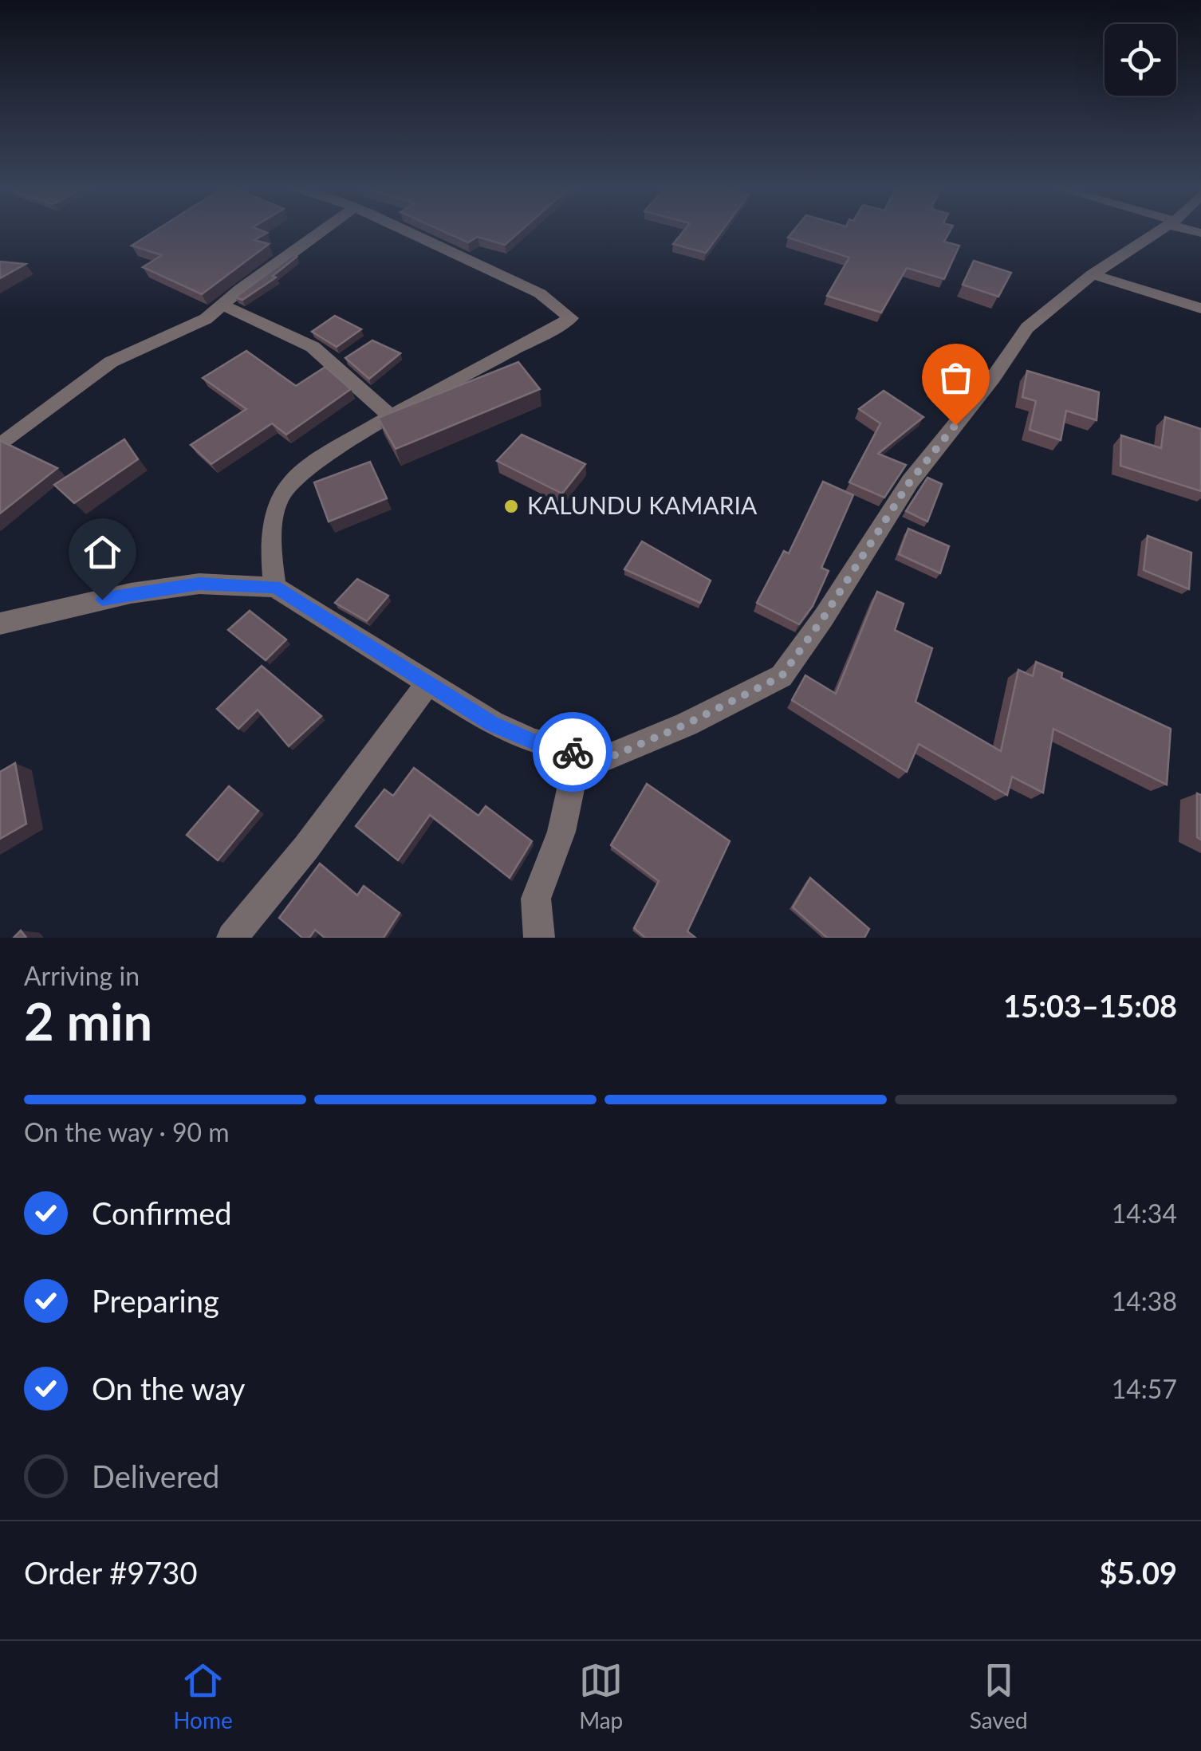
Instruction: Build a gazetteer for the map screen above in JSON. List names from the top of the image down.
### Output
{
  "places": ["KALUNDU KAMARIA"],
  "page": {
    "heading": ["2 min", "Arriving in", "15:03–15:08"],
    "panel": ["Order #9730", "$5.09"],
    "bar": "On the way · 90 m",
    "list": [
      ["Confirmed", "14:34"],
      ["Preparing", "14:38"],
      ["On the way", "14:57"],
      "Delivered"
    ],
    "tabs": ["Home", "Map", "Saved"]
  }
}
